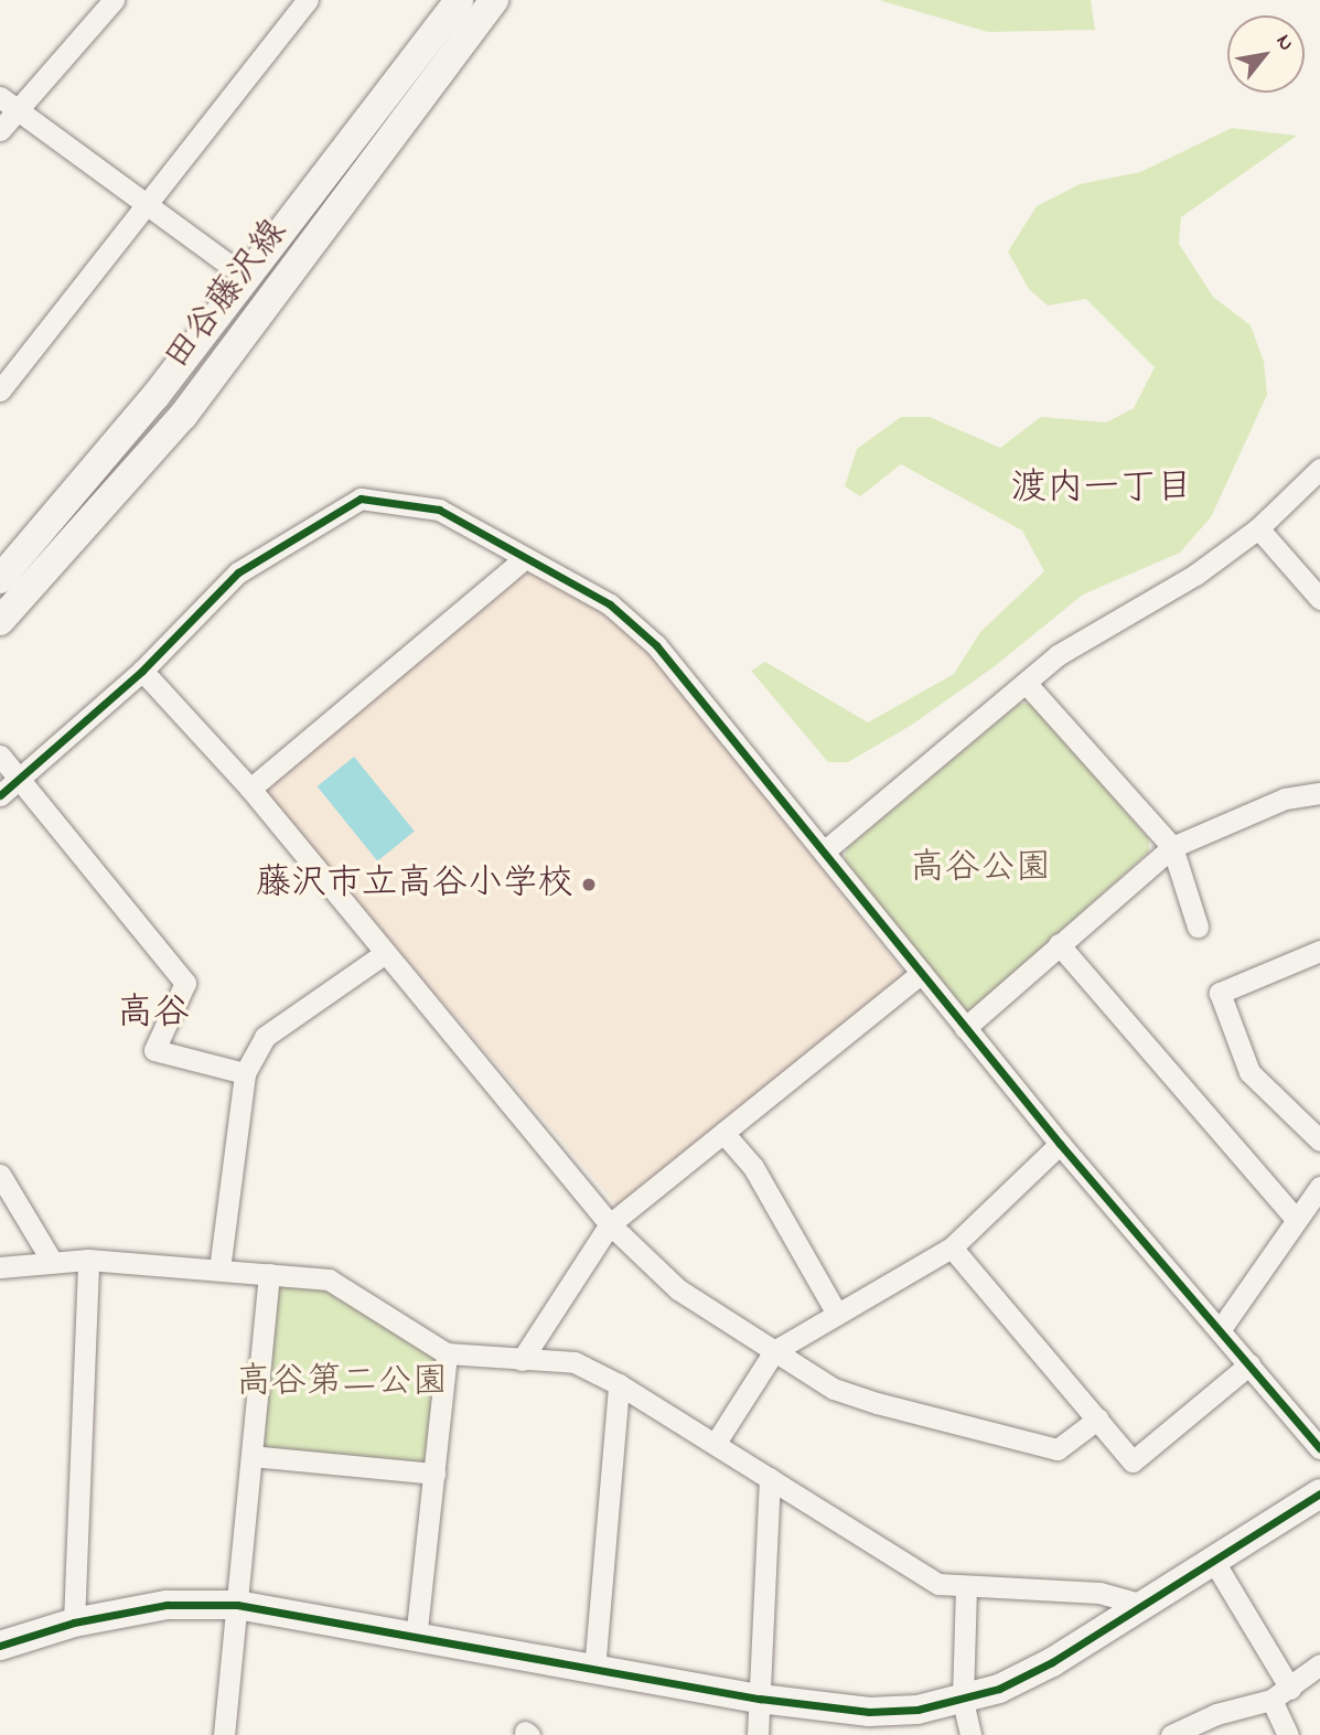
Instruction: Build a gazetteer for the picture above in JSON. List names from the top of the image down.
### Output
{
  "streets": {
    "main road": ["田谷藤沢線"]
  },
  "districts": ["渡内一丁目", "高谷"],
  "parks": ["高谷公園", "高谷第二公園"],
  "places": ["藤沢市立高谷小学校"],
  "north": "top right"
}
